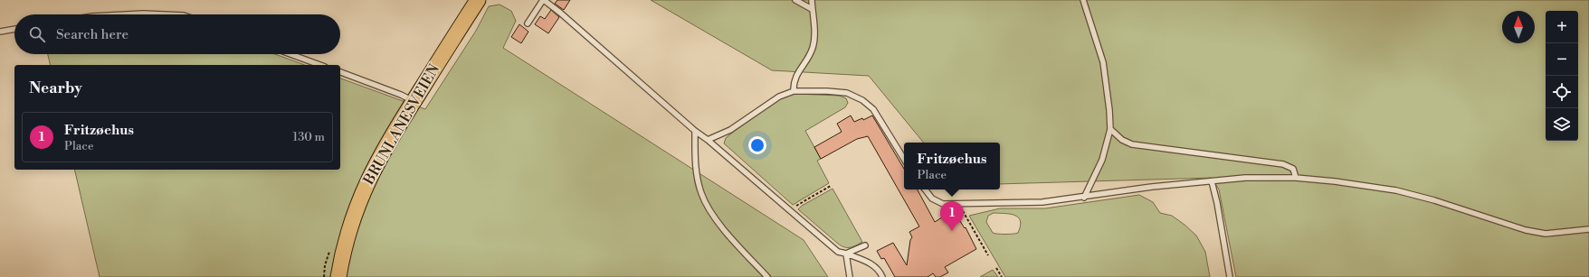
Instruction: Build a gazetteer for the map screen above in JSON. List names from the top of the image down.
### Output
{
  "streets": {
    "main road": ["BRUNLANESVEIEN"]
  },
  "north": "top",
  "page": {
    "map_buttons": ["+", "−"],
    "search": "Search here",
    "heading": "Nearby",
    "list": [
      {
        "mark": "1",
        "name": "Fritzøehus",
        "note": "Place",
        "value": "130 m"
      }
    ],
    "popup": ["Fritzøehus", "Place"],
    "pins": "1"
  }
}
